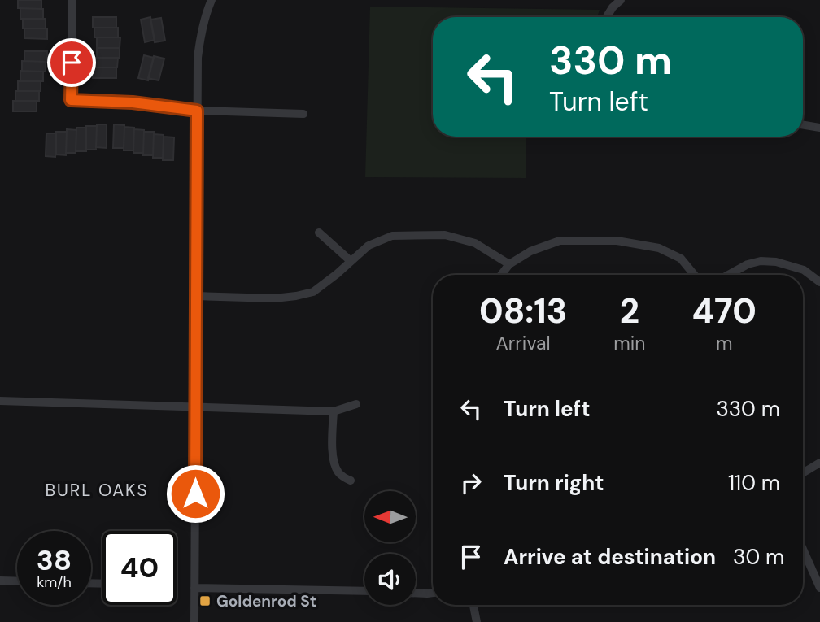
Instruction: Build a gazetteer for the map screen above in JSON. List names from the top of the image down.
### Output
{
  "districts": ["BURL OAKS"],
  "places": {
    "transit": ["Goldenrod St"]
  },
  "north": "left",
  "page": {
    "turn": ["330 m", "Turn left"],
    "eta": [
      "08:13",
      "Arrival",
      "2",
      "min",
      "470",
      "m"
    ],
    "list": [
      {
        "name": "Turn left",
        "value": "330 m"
      },
      {
        "name": "Turn right",
        "value": "110 m"
      },
      {
        "name": "Arrive at destination",
        "value": "30 m"
      }
    ],
    "speed": "38 km/h",
    "limit": "40"
  }
}
